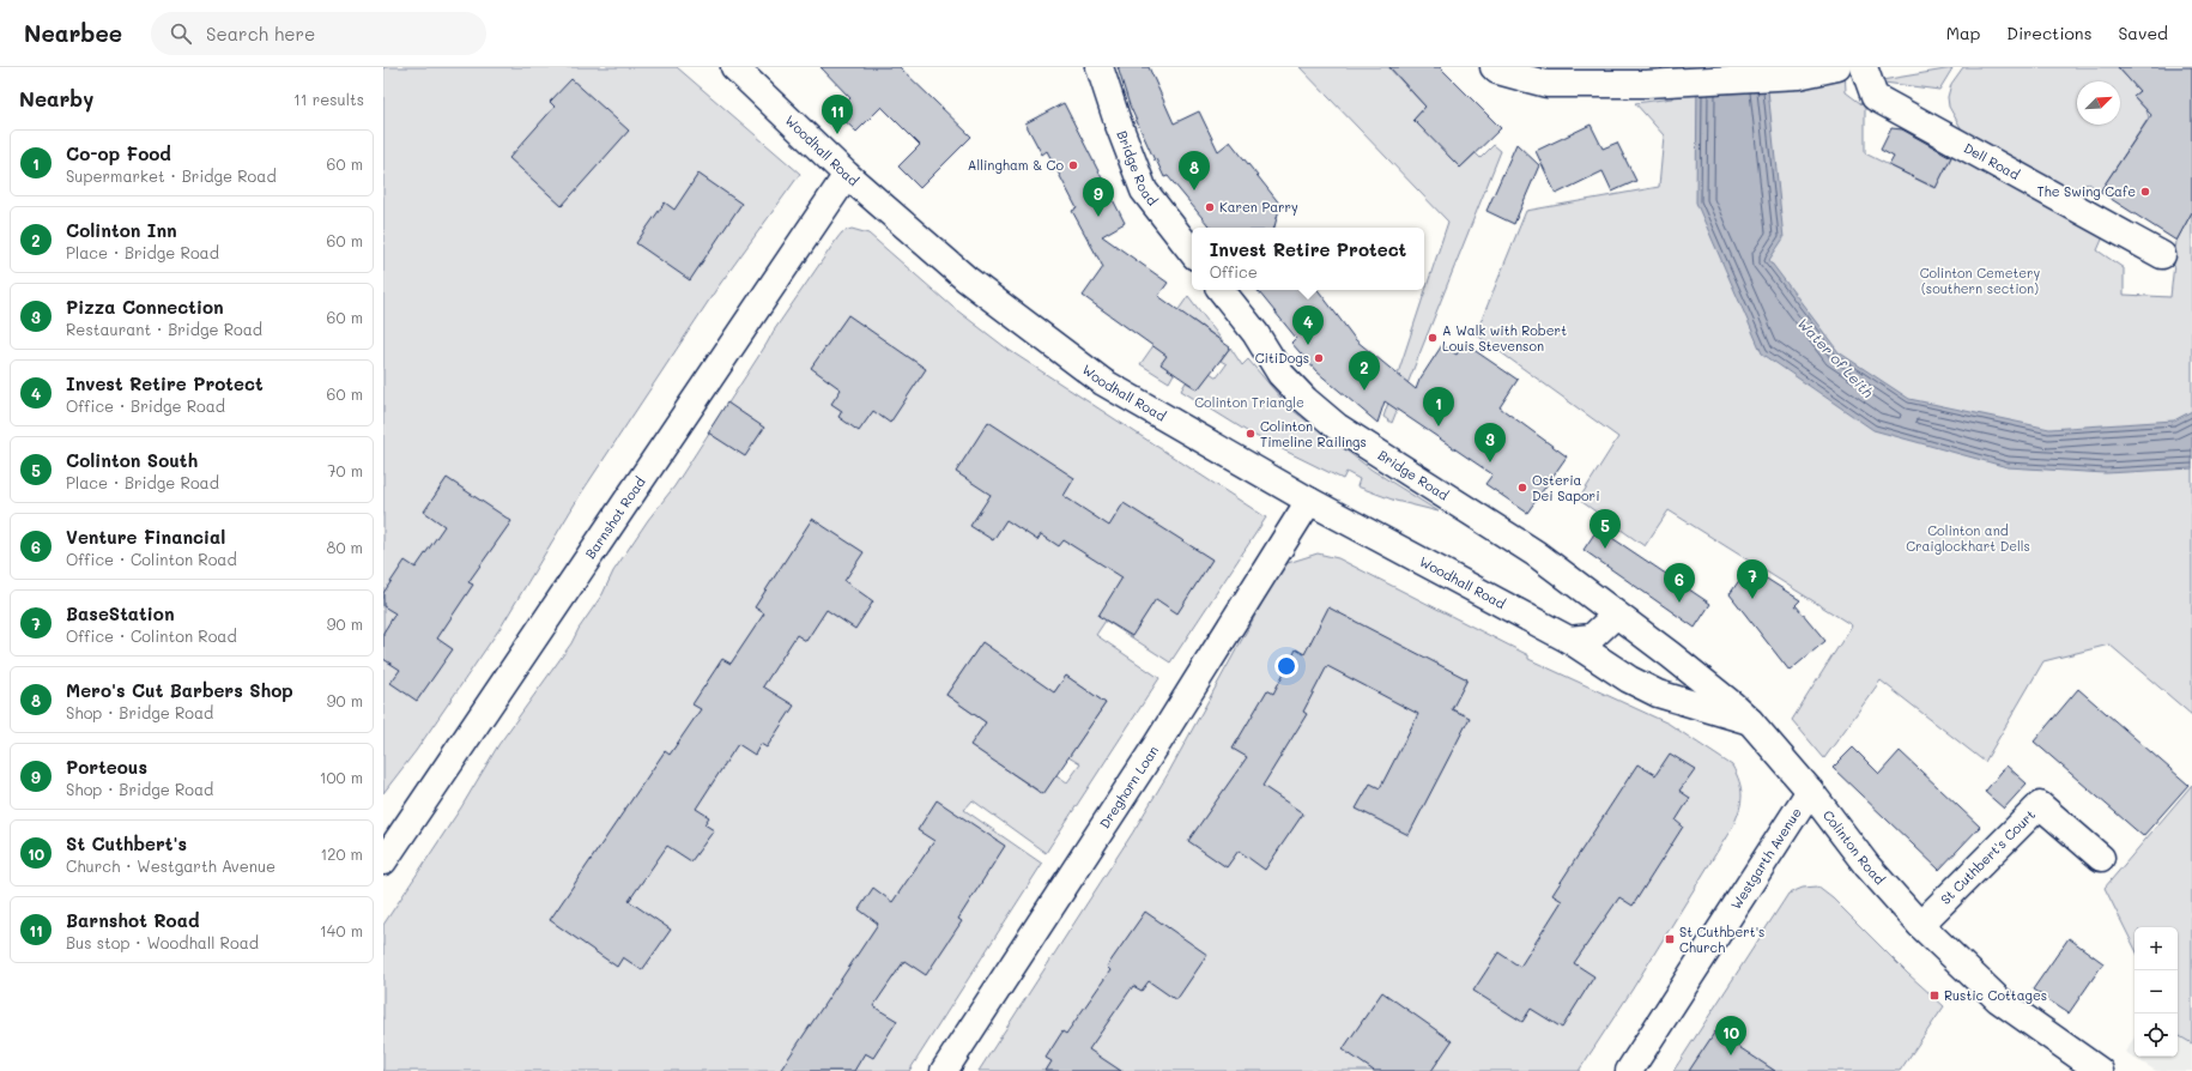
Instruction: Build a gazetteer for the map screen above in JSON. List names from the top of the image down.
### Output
{
  "streets": {
    "street": [
      "Woodhall Road",
      "Dell Road",
      "Bridge Road",
      "Barnshot Road",
      "Dreghorn Loan",
      "Colinton Road",
      "St Cuthbert's Court",
      "Westgarth Avenue"
    ]
  },
  "crossings": [
    ["Woodhall Road", "Barnshot Road"],
    ["Woodhall Road", "Dreghorn Loan"],
    ["Woodhall Road", "Colinton Road"],
    ["Bridge Road", "Colinton Road"],
    ["Colinton Road", "St Cuthbert's Court"],
    ["Colinton Road", "Westgarth Avenue"]
  ],
  "water": ["Water of Leith"],
  "parks": ["Colinton Cemetery (southern section)", "Colinton Triangle", "Colinton and Craiglockhart Dells"],
  "places": {
    "other": [
      "Allingham & Co",
      "The Swing Cafe",
      "Karen Parry",
      "A Walk with Robert Louis Stevenson",
      "CitiDogs",
      "Colinton Timeline Railings",
      "Osteria Dei Sapori"
    ],
    "transit": ["St Cuthbert's Church", "Rustic Cottages"]
  },
  "north": "top right",
  "page": {
    "header": "Nearbee",
    "search": "Search here",
    "nav": ["Map", "Directions", "Saved"],
    "heading": ["Nearby", "11 results"],
    "pins": [
      "11",
      "8",
      "9",
      "4",
      "2",
      "1",
      "3",
      "5",
      "7",
      "6",
      "10"
    ],
    "list": [
      {
        "mark": "1",
        "name": "Co-op Food",
        "note": "Supermarket · Bridge Road",
        "value": "60 m"
      },
      {
        "mark": "2",
        "name": "Colinton Inn",
        "note": "Place · Bridge Road",
        "value": "60 m"
      },
      {
        "mark": "3",
        "name": "Pizza Connection",
        "note": "Restaurant · Bridge Road",
        "value": "60 m"
      },
      {
        "mark": "4",
        "name": "Invest Retire Protect",
        "note": "Office · Bridge Road",
        "value": "60 m"
      },
      {
        "mark": "5",
        "name": "Colinton South",
        "note": "Place · Bridge Road",
        "value": "70 m"
      },
      {
        "mark": "6",
        "name": "Venture Financial",
        "note": "Office · Colinton Road",
        "value": "80 m"
      },
      {
        "mark": "7",
        "name": "BaseStation",
        "note": "Office · Colinton Road",
        "value": "90 m"
      },
      {
        "mark": "8",
        "name": "Mero's Cut Barbers Shop",
        "note": "Shop · Bridge Road",
        "value": "90 m"
      },
      {
        "mark": "9",
        "name": "Porteous",
        "note": "Shop · Bridge Road",
        "value": "100 m"
      },
      {
        "mark": "10",
        "name": "St Cuthbert's",
        "note": "Church · Westgarth Avenue",
        "value": "120 m"
      },
      {
        "mark": "11",
        "name": "Barnshot Road",
        "note": "Bus stop · Woodhall Road",
        "value": "140 m"
      }
    ],
    "popup": ["Invest Retire Protect", "Office"],
    "map_buttons": ["+", "−"]
  }
}
